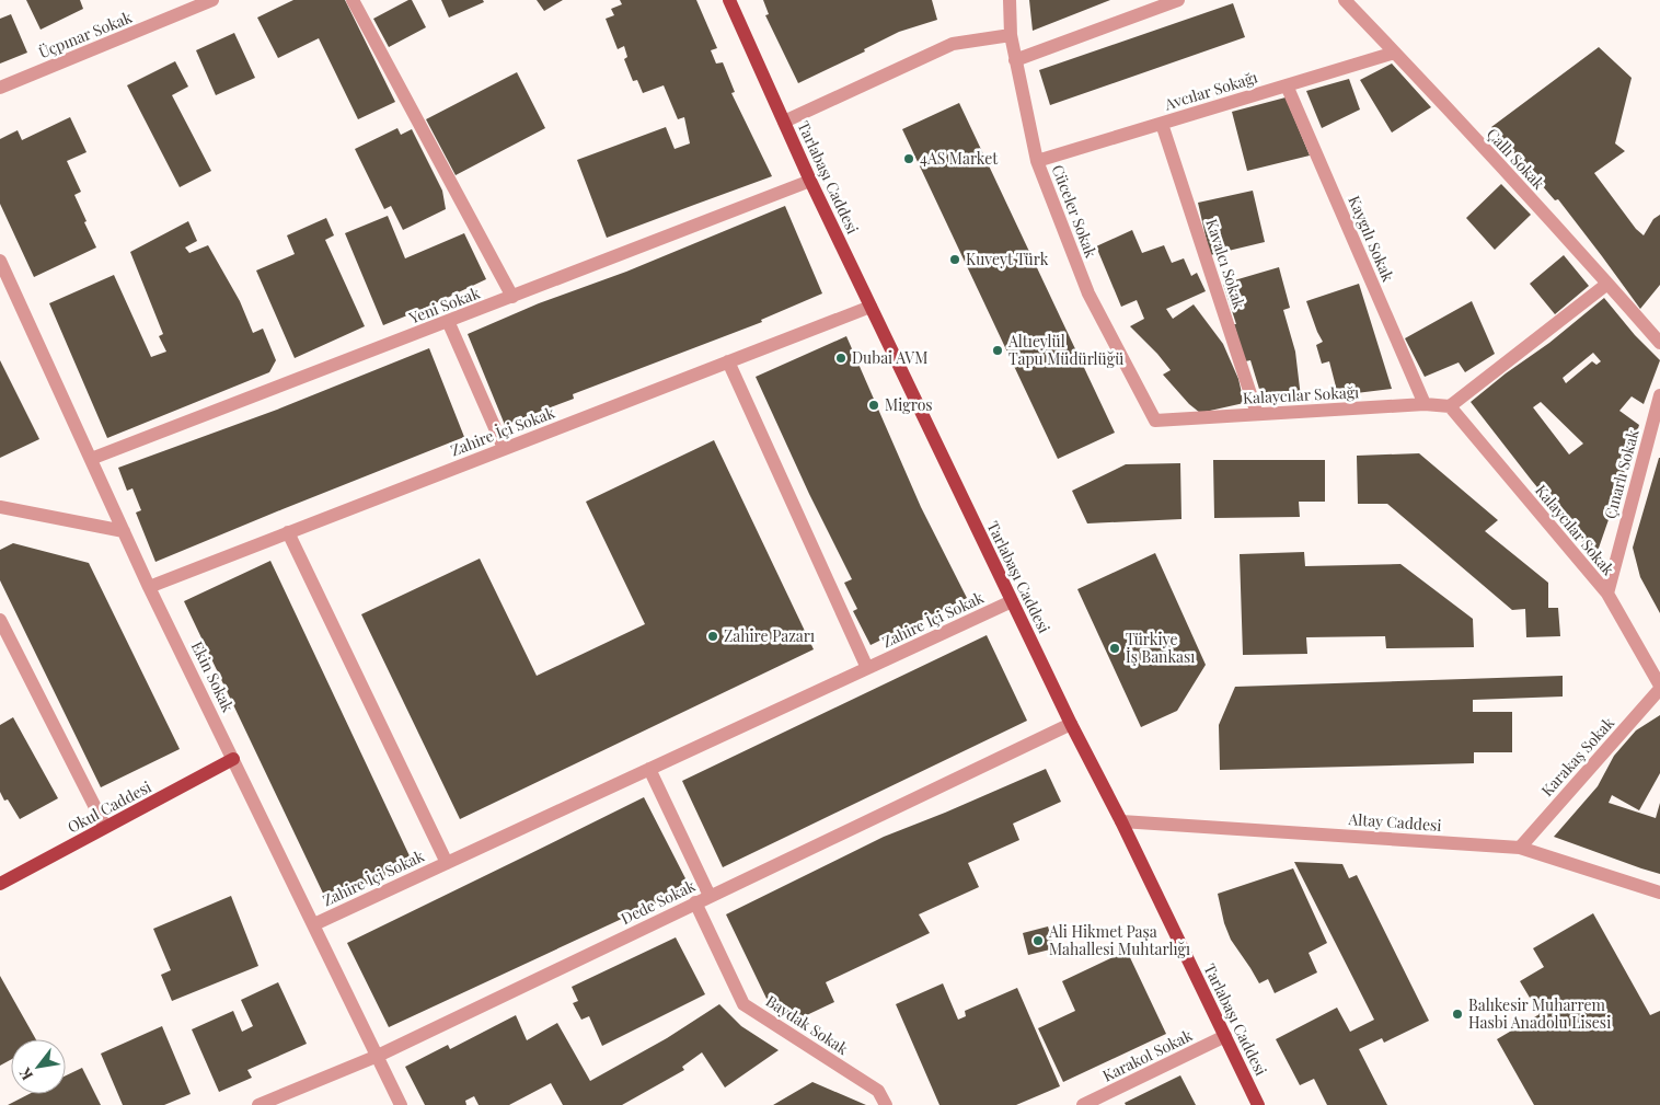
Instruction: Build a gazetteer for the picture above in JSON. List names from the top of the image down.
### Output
{
  "streets": {
    "main road": ["Tarlabaşı Caddesi", "Okul Caddesi"],
    "street": [
      "Üçpınar Sokak",
      "Avcılar Sokağı",
      "Çallı Sokak",
      "Cüceler Sokak",
      "Kaygılı Sokak",
      "Kavalcı Sokak",
      "Yeni Sokak",
      "Kalaycılar Sokağı",
      "Zahire İçi Sokak",
      "Çınarlı Sokak",
      "Kalaycılar Sokak",
      "Ekin Sokak",
      "Karakaş Sokak",
      "Altay Caddesi",
      "Dede Sokak",
      "Baydak Sokak",
      "Karakol Sokak"
    ]
  },
  "crossings": [
    ["Avcılar Sokağı", "Çallı Sokak"],
    ["Avcılar Sokağı", "Cüceler Sokak"],
    ["Avcılar Sokağı", "Kaygılı Sokak"],
    ["Avcılar Sokağı", "Kavalcı Sokak"],
    ["Tarlabaşı Caddesi", "Yeni Sokak"],
    ["Tarlabaşı Caddesi", "Zahire İçi Sokak"],
    ["Tarlabaşı Caddesi", "Altay Caddesi"],
    ["Tarlabaşı Caddesi", "Dede Sokak"],
    ["Tarlabaşı Caddesi", "Karakol Sokak"],
    ["Cüceler Sokak", "Kalaycılar Sokağı"],
    ["Kaygılı Sokak", "Kalaycılar Sokağı"],
    ["Kavalcı Sokak", "Kalaycılar Sokağı"],
    ["Yeni Sokak", "Ekin Sokak"],
    ["Kalaycılar Sokağı", "Kalaycılar Sokak"],
    ["Zahire İçi Sokak", "Ekin Sokak"],
    ["Çınarlı Sokak", "Kalaycılar Sokak"],
    ["Kalaycılar Sokak", "Karakaş Sokak"],
    ["Ekin Sokak", "Okul Caddesi"],
    ["Ekin Sokak", "Dede Sokak"],
    ["Karakaş Sokak", "Altay Caddesi"],
    ["Dede Sokak", "Baydak Sokak"]
  ],
  "places": [
    "4AS Market",
    "Kuveyt Türk",
    "Altıeylül Tapu Müdürlüğü",
    "Dubai AVM",
    "Migros",
    "Zahire Pazarı",
    "Türkiye İş Bankası",
    "Ali Hikmet Paşa Mahallesi Muhtarlığı",
    "Balıkesir Muharrem Hasbi Anadolu Lisesi"
  ],
  "north": "bottom left"
}
